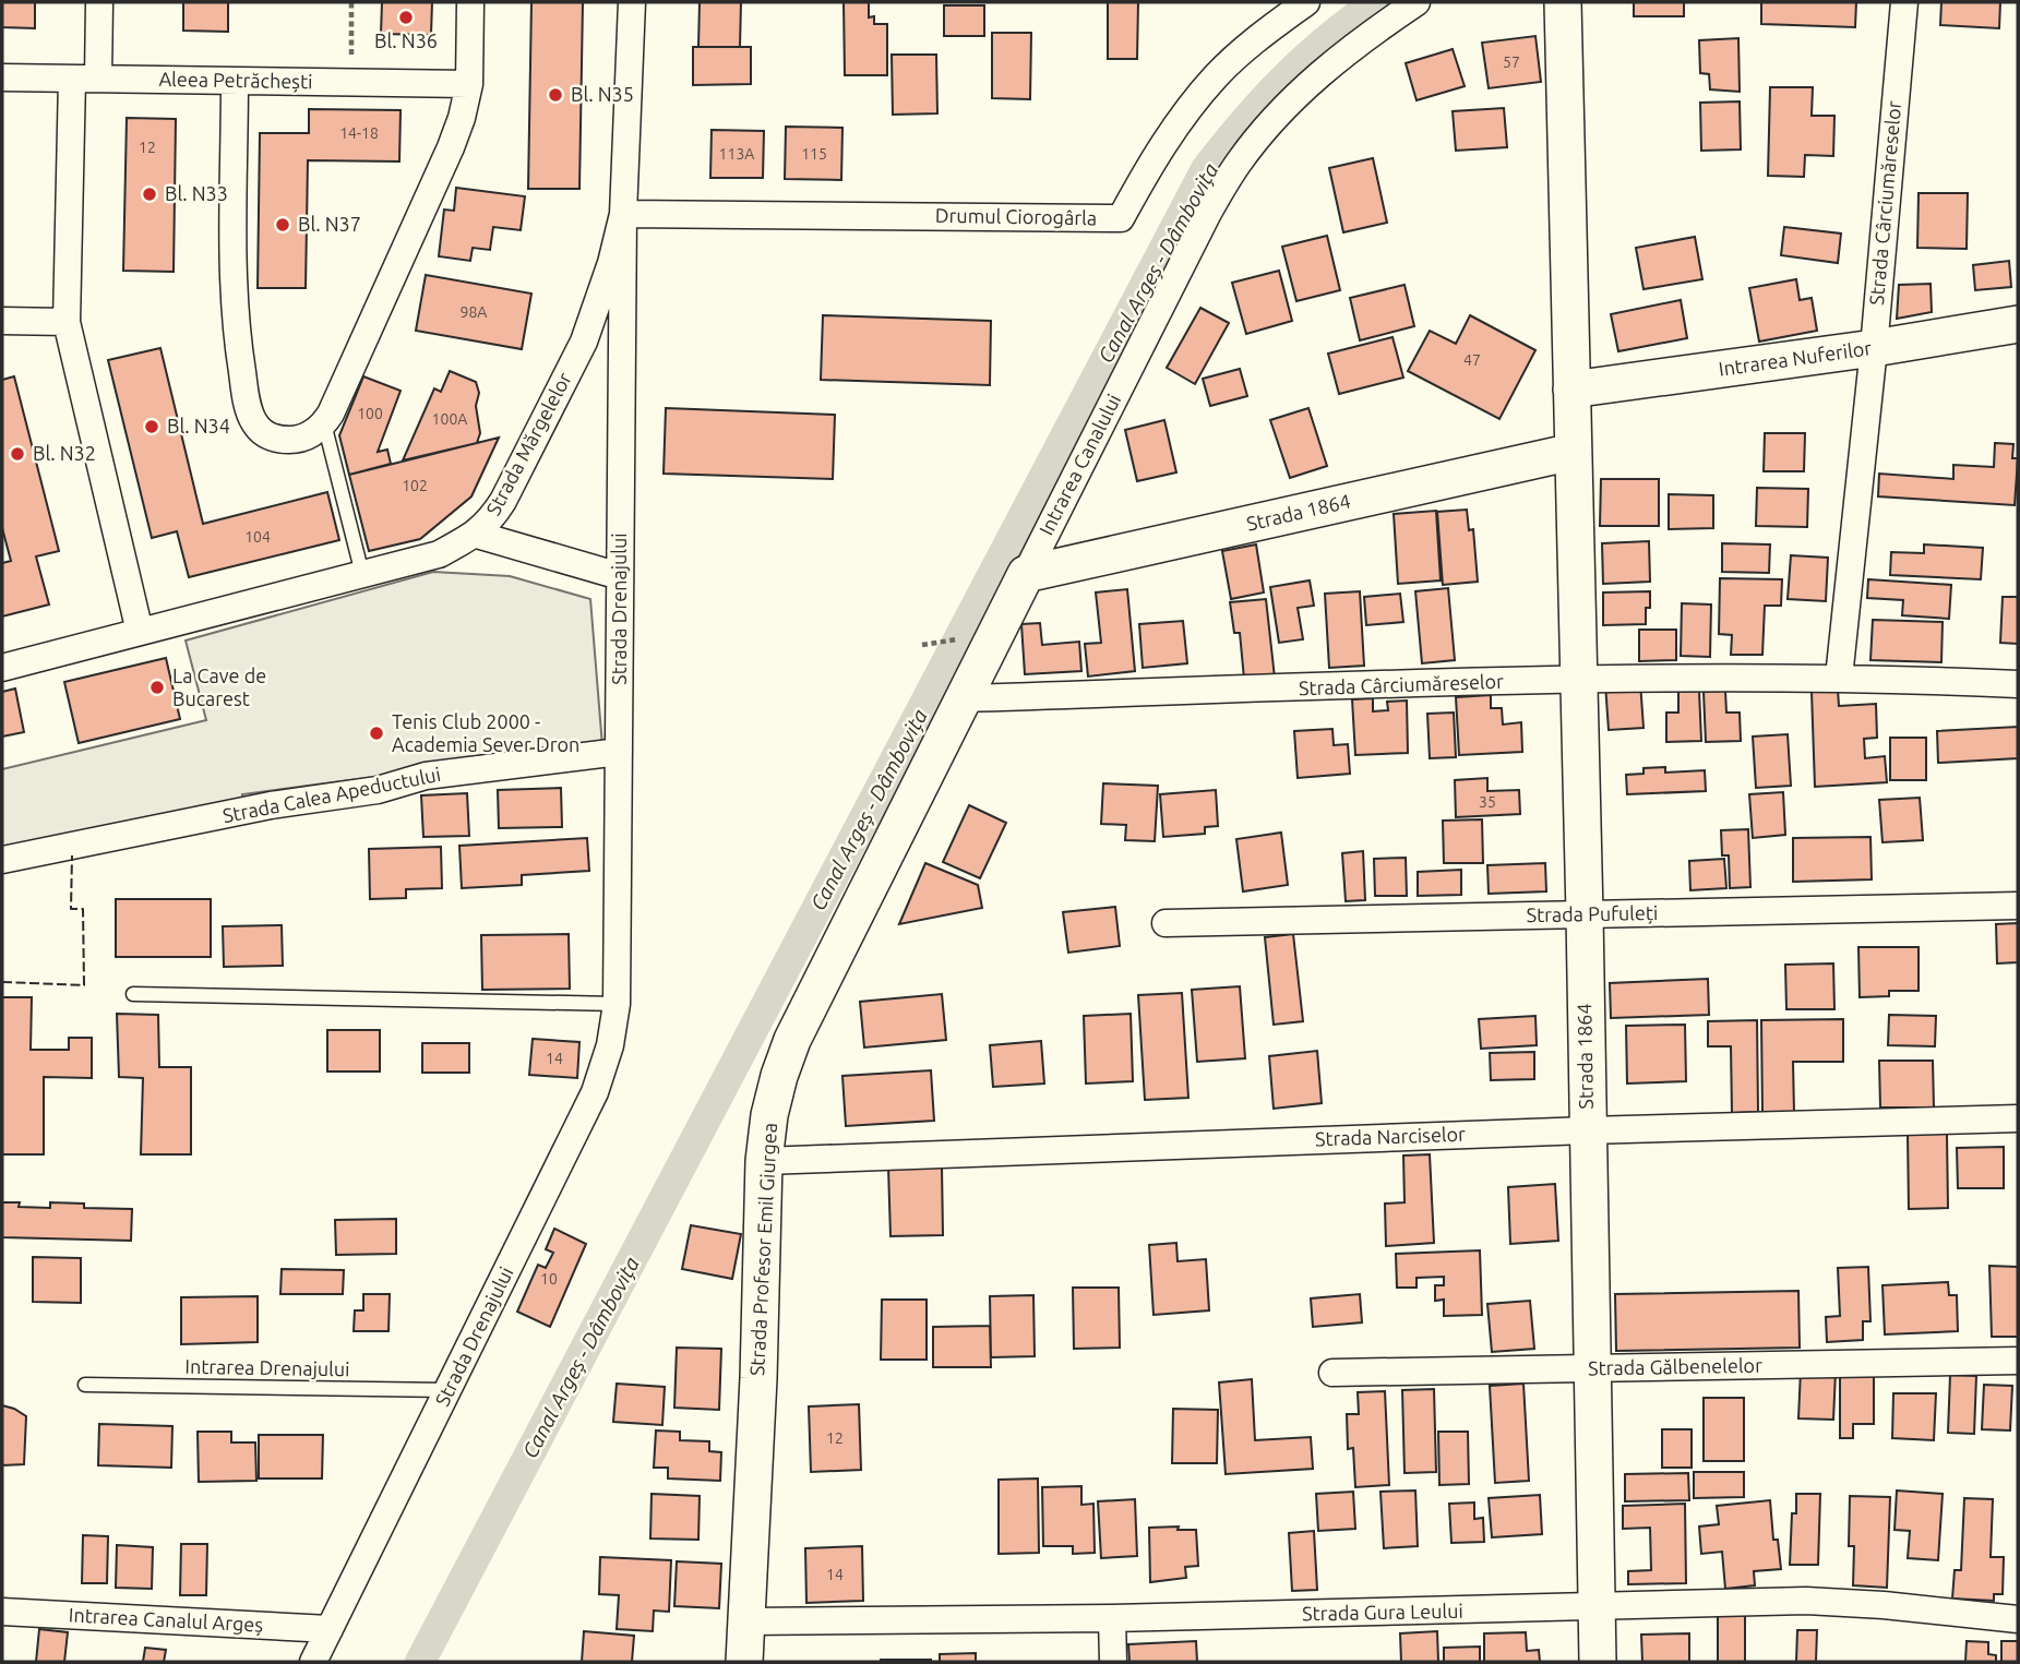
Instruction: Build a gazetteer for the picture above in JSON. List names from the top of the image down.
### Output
{
  "streets": {
    "street": [
      "Aleea Petrăchești",
      "Strada Cârciumăreselor",
      "Drumul Ciorogârla",
      "Intrarea Nuferilor",
      "Strada Mărgelelor",
      "Intrarea Canalului",
      "Strada 1864",
      "Strada Drenajului",
      "Strada Calea Apeductului",
      "Strada Pufuleți",
      "Strada Narciselor",
      "Strada Profesor Emil Giurgea",
      "Strada Gălbenelelor",
      "Strada Gura Leului",
      "Intrarea Canalul Argeș"
    ],
    "lane": ["Intrarea Drenajului"]
  },
  "crossings": [
    ["Strada Cârciumăreselor", "Intrarea Nuferilor"],
    ["Strada Cârciumăreselor", "Intrarea Canalului"],
    ["Strada Cârciumăreselor", "Strada 1864"],
    ["Strada Cârciumăreselor", "Strada Profesor Emil Giurgea"],
    ["Drumul Ciorogârla", "Strada Mărgelelor"],
    ["Drumul Ciorogârla", "Strada Drenajului"],
    ["Intrarea Nuferilor", "Strada 1864"],
    ["Strada Mărgelelor", "Strada Drenajului"],
    ["Intrarea Canalului", "Strada 1864"],
    ["Intrarea Canalului", "Strada Profesor Emil Giurgea"],
    ["Strada 1864", "Strada Pufuleți"],
    ["Strada 1864", "Strada Narciselor"],
    ["Strada 1864", "Strada Gălbenelelor"],
    ["Strada 1864", "Strada Gura Leului"],
    ["Strada Drenajului", "Strada Calea Apeductului"],
    ["Strada Drenajului", "Intrarea Drenajului"],
    ["Strada Drenajului", "Intrarea Canalul Argeș"],
    ["Strada Narciselor", "Strada Profesor Emil Giurgea"],
    ["Strada Profesor Emil Giurgea", "Strada Gura Leului"]
  ],
  "water": ["Canal Argeș - Dâmbovița"],
  "places": [
    "Bl. N36",
    "Bl. N35",
    "Bl. N33",
    "Bl. N37",
    "Bl. N34",
    "Bl. N32",
    "La Cave de Bucarest",
    "Tenis Club 2000 - Academia Sever Dron"
  ],
  "house_numbers": [
    "57",
    "14-18",
    "12",
    "113A",
    "115",
    "98A",
    "47",
    "100",
    "100A",
    "102",
    "104",
    "35",
    "14",
    "10",
    "12",
    "14"
  ]
}
